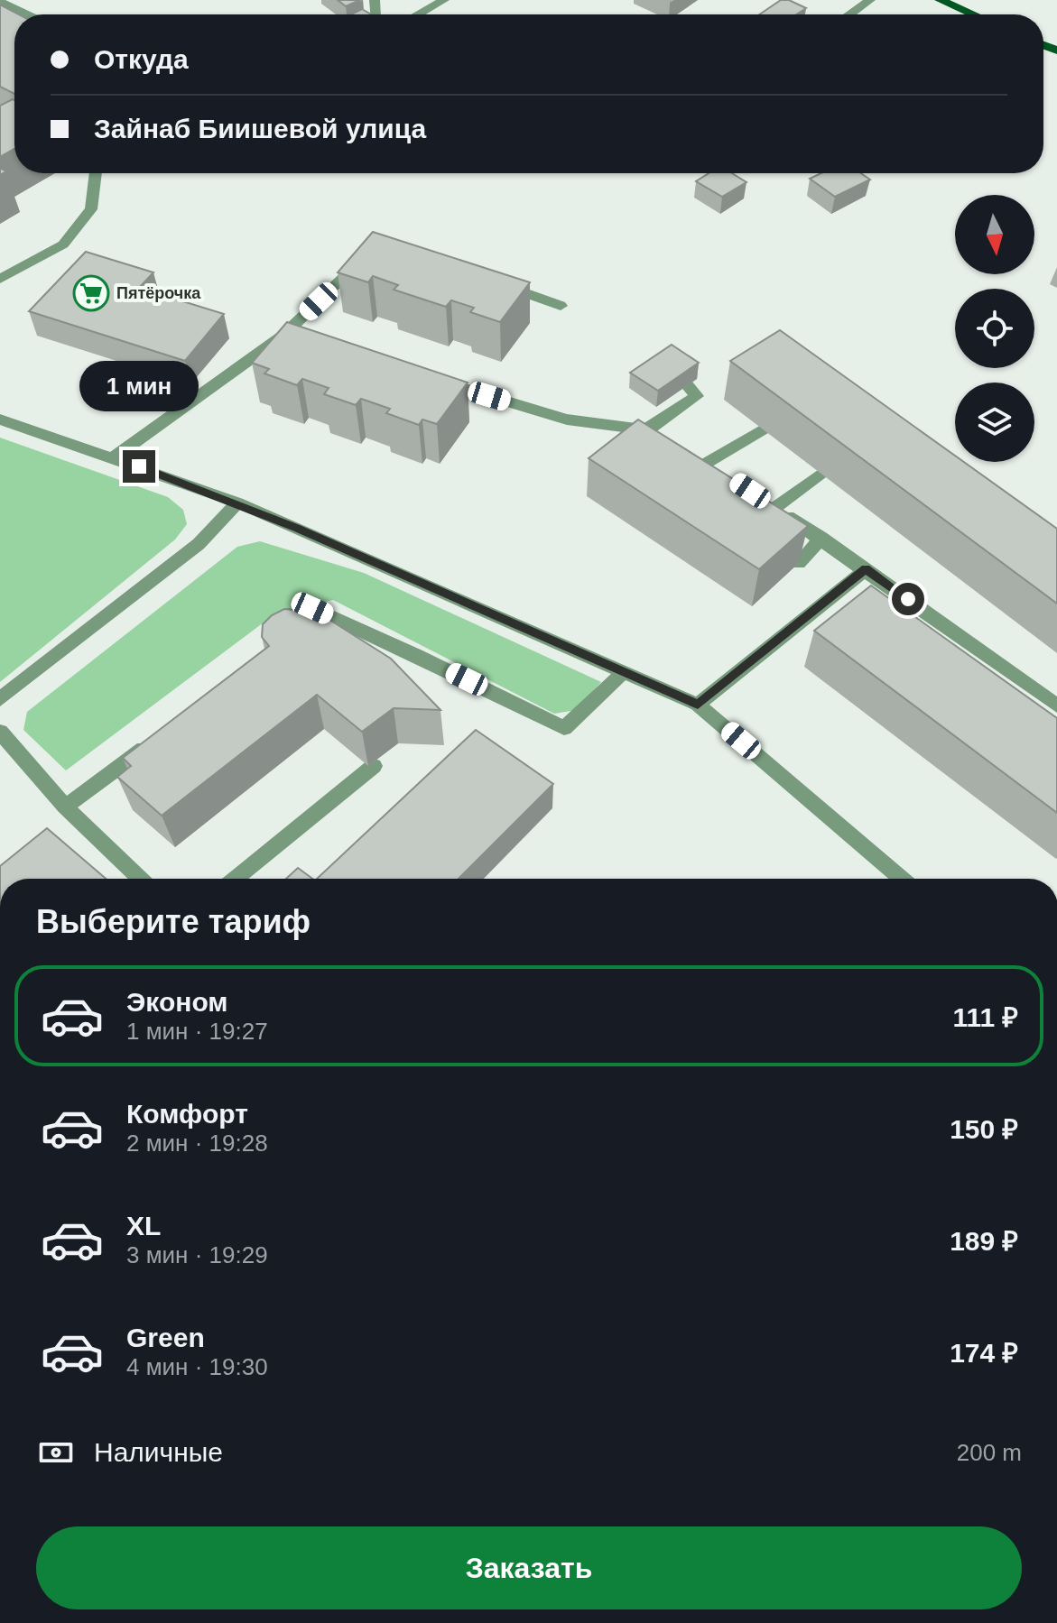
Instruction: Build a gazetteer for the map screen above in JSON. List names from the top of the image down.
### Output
{
  "places": {
    "supermarket": ["Пятёрочка"]
  },
  "north": "bottom",
  "page": {
    "banner": ["Откуда", "Зайнаб Биишевой улица"],
    "bubble": "1 мин",
    "heading": "Выберите тариф",
    "list": [
      {
        "name": "Эконом",
        "note": "1 мин · 19:27",
        "value": "111 ₽"
      },
      {
        "name": "Комфорт",
        "note": "2 мин · 19:28",
        "value": "150 ₽"
      },
      {
        "name": "XL",
        "note": "3 мин · 19:29",
        "value": "189 ₽"
      },
      {
        "name": "Green",
        "note": "4 мин · 19:30",
        "value": "174 ₽"
      }
    ],
    "pay": ["Наличные", "200 m"],
    "buttons": "Заказать"
  }
}
